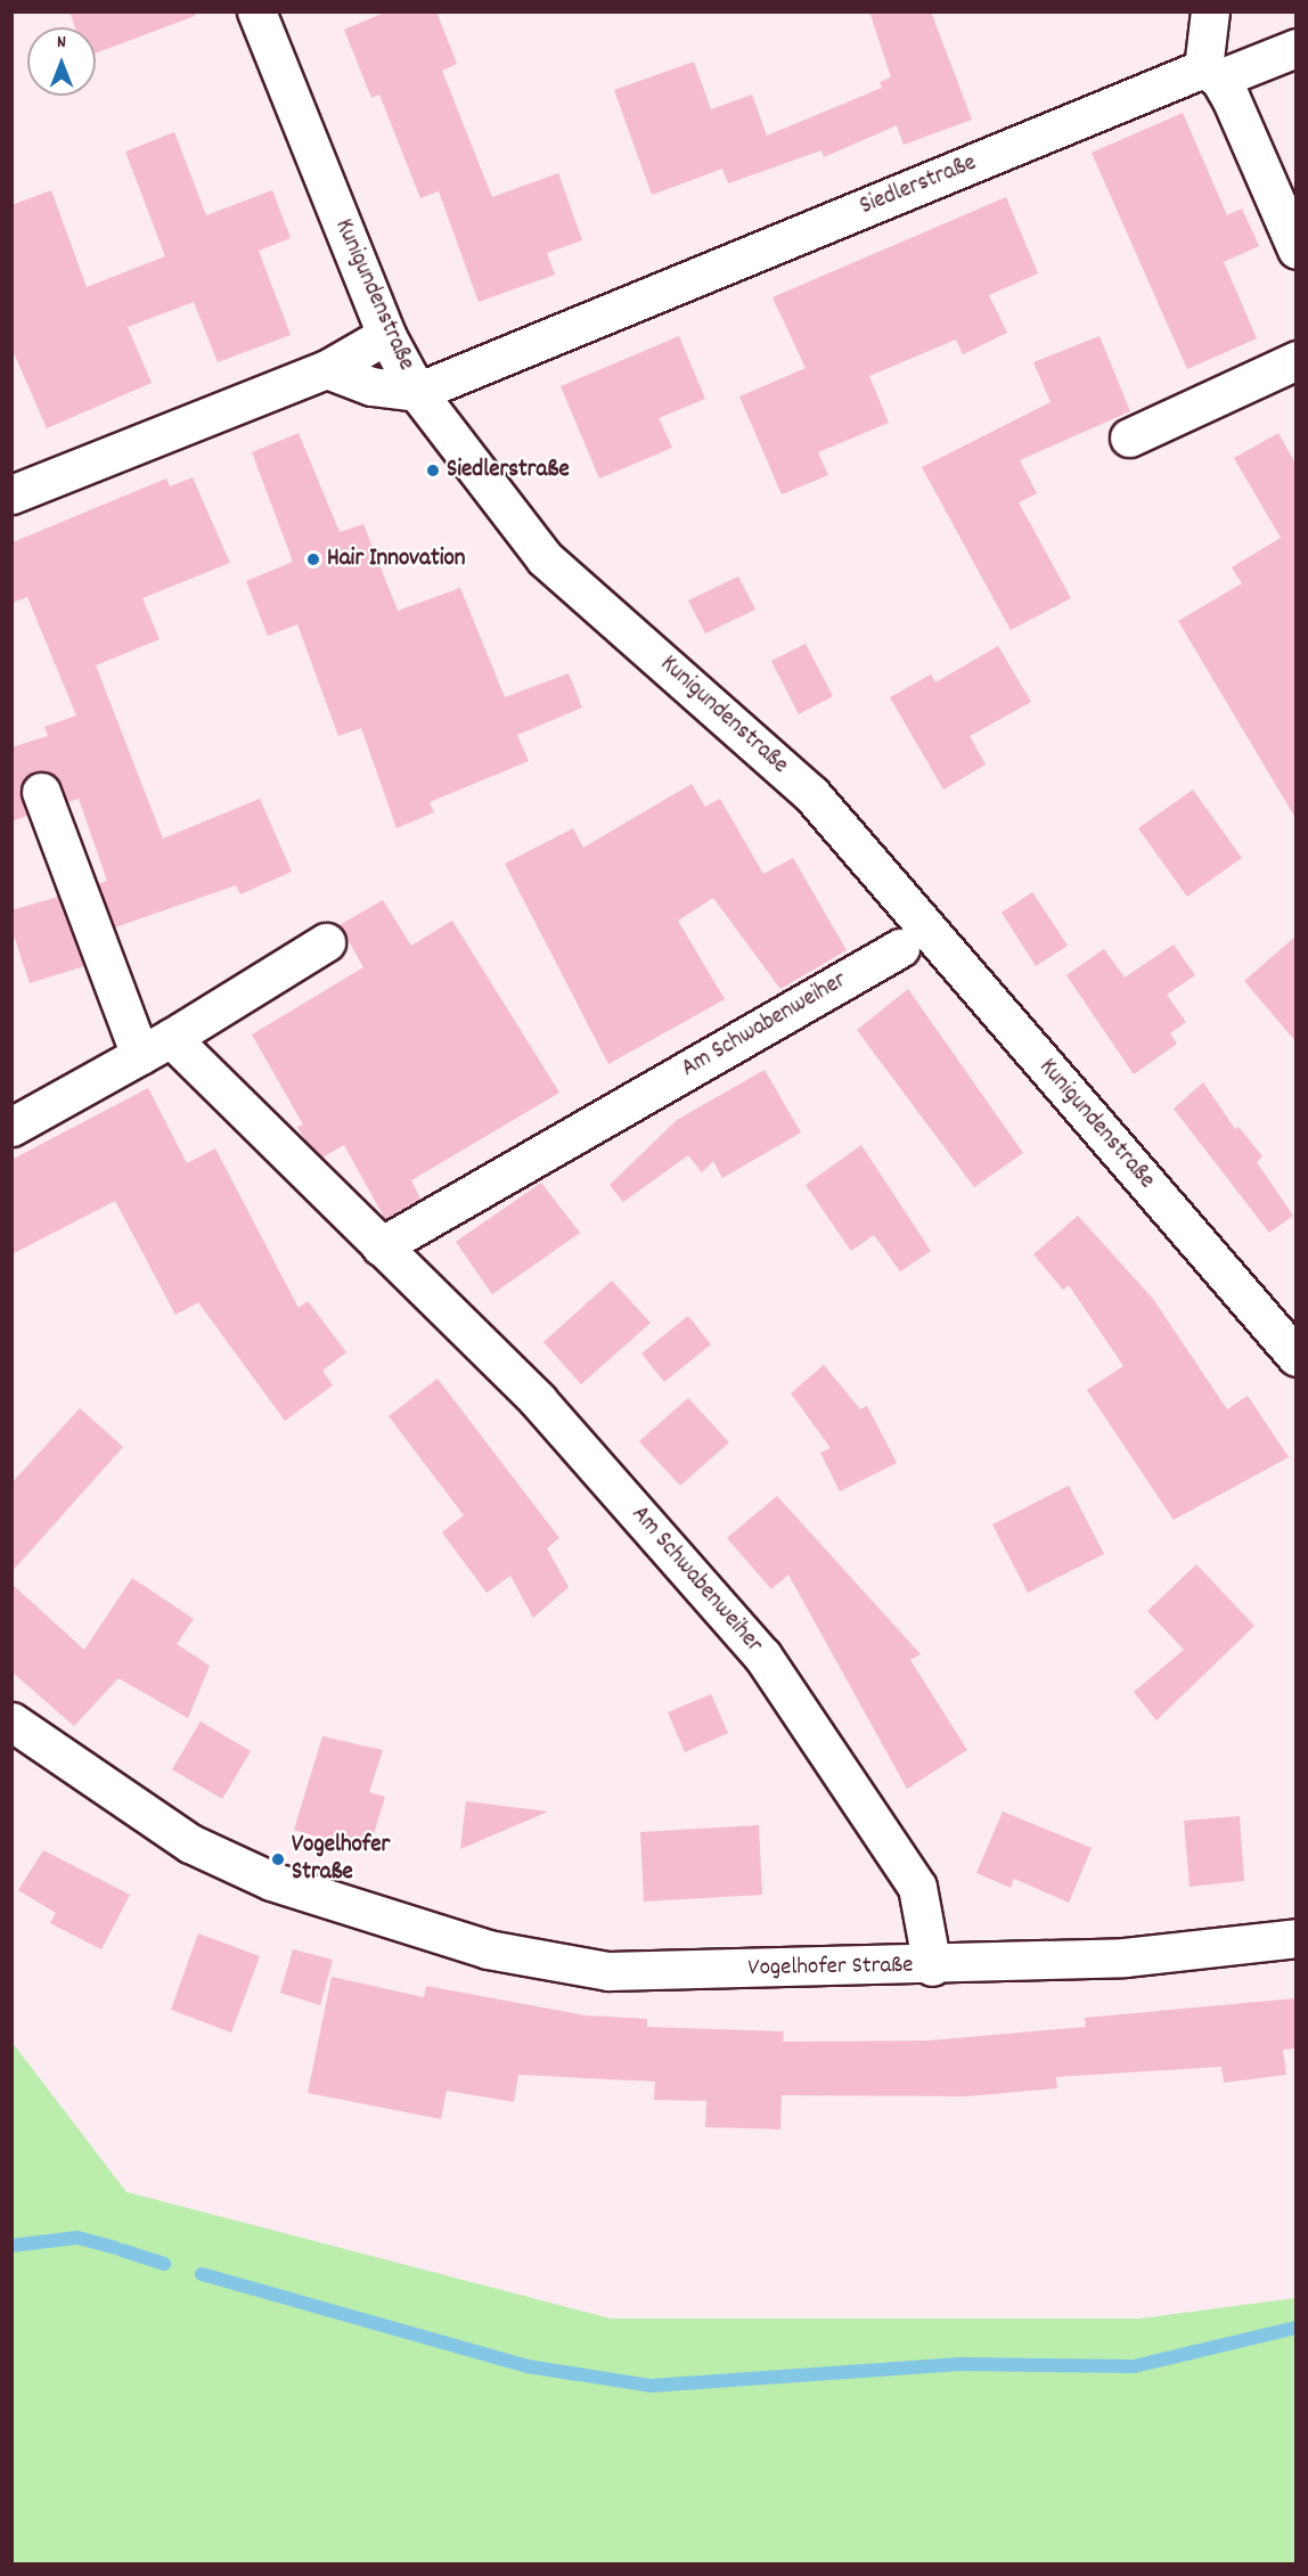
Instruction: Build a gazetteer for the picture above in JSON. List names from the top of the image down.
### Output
{
  "streets": {
    "street": [
      "Siedlerstraße",
      "Kunigundenstraße",
      "Am Schwabenweiher",
      "Vogelhofer Straße"
    ]
  },
  "crossings": [
    ["Siedlerstraße", "Kunigundenstraße"],
    ["Am Schwabenweiher", "Vogelhofer Straße"]
  ],
  "places": ["Siedlerstraße", "Hair Innovation", "Vogelhofer Straße"],
  "north": "top"
}
